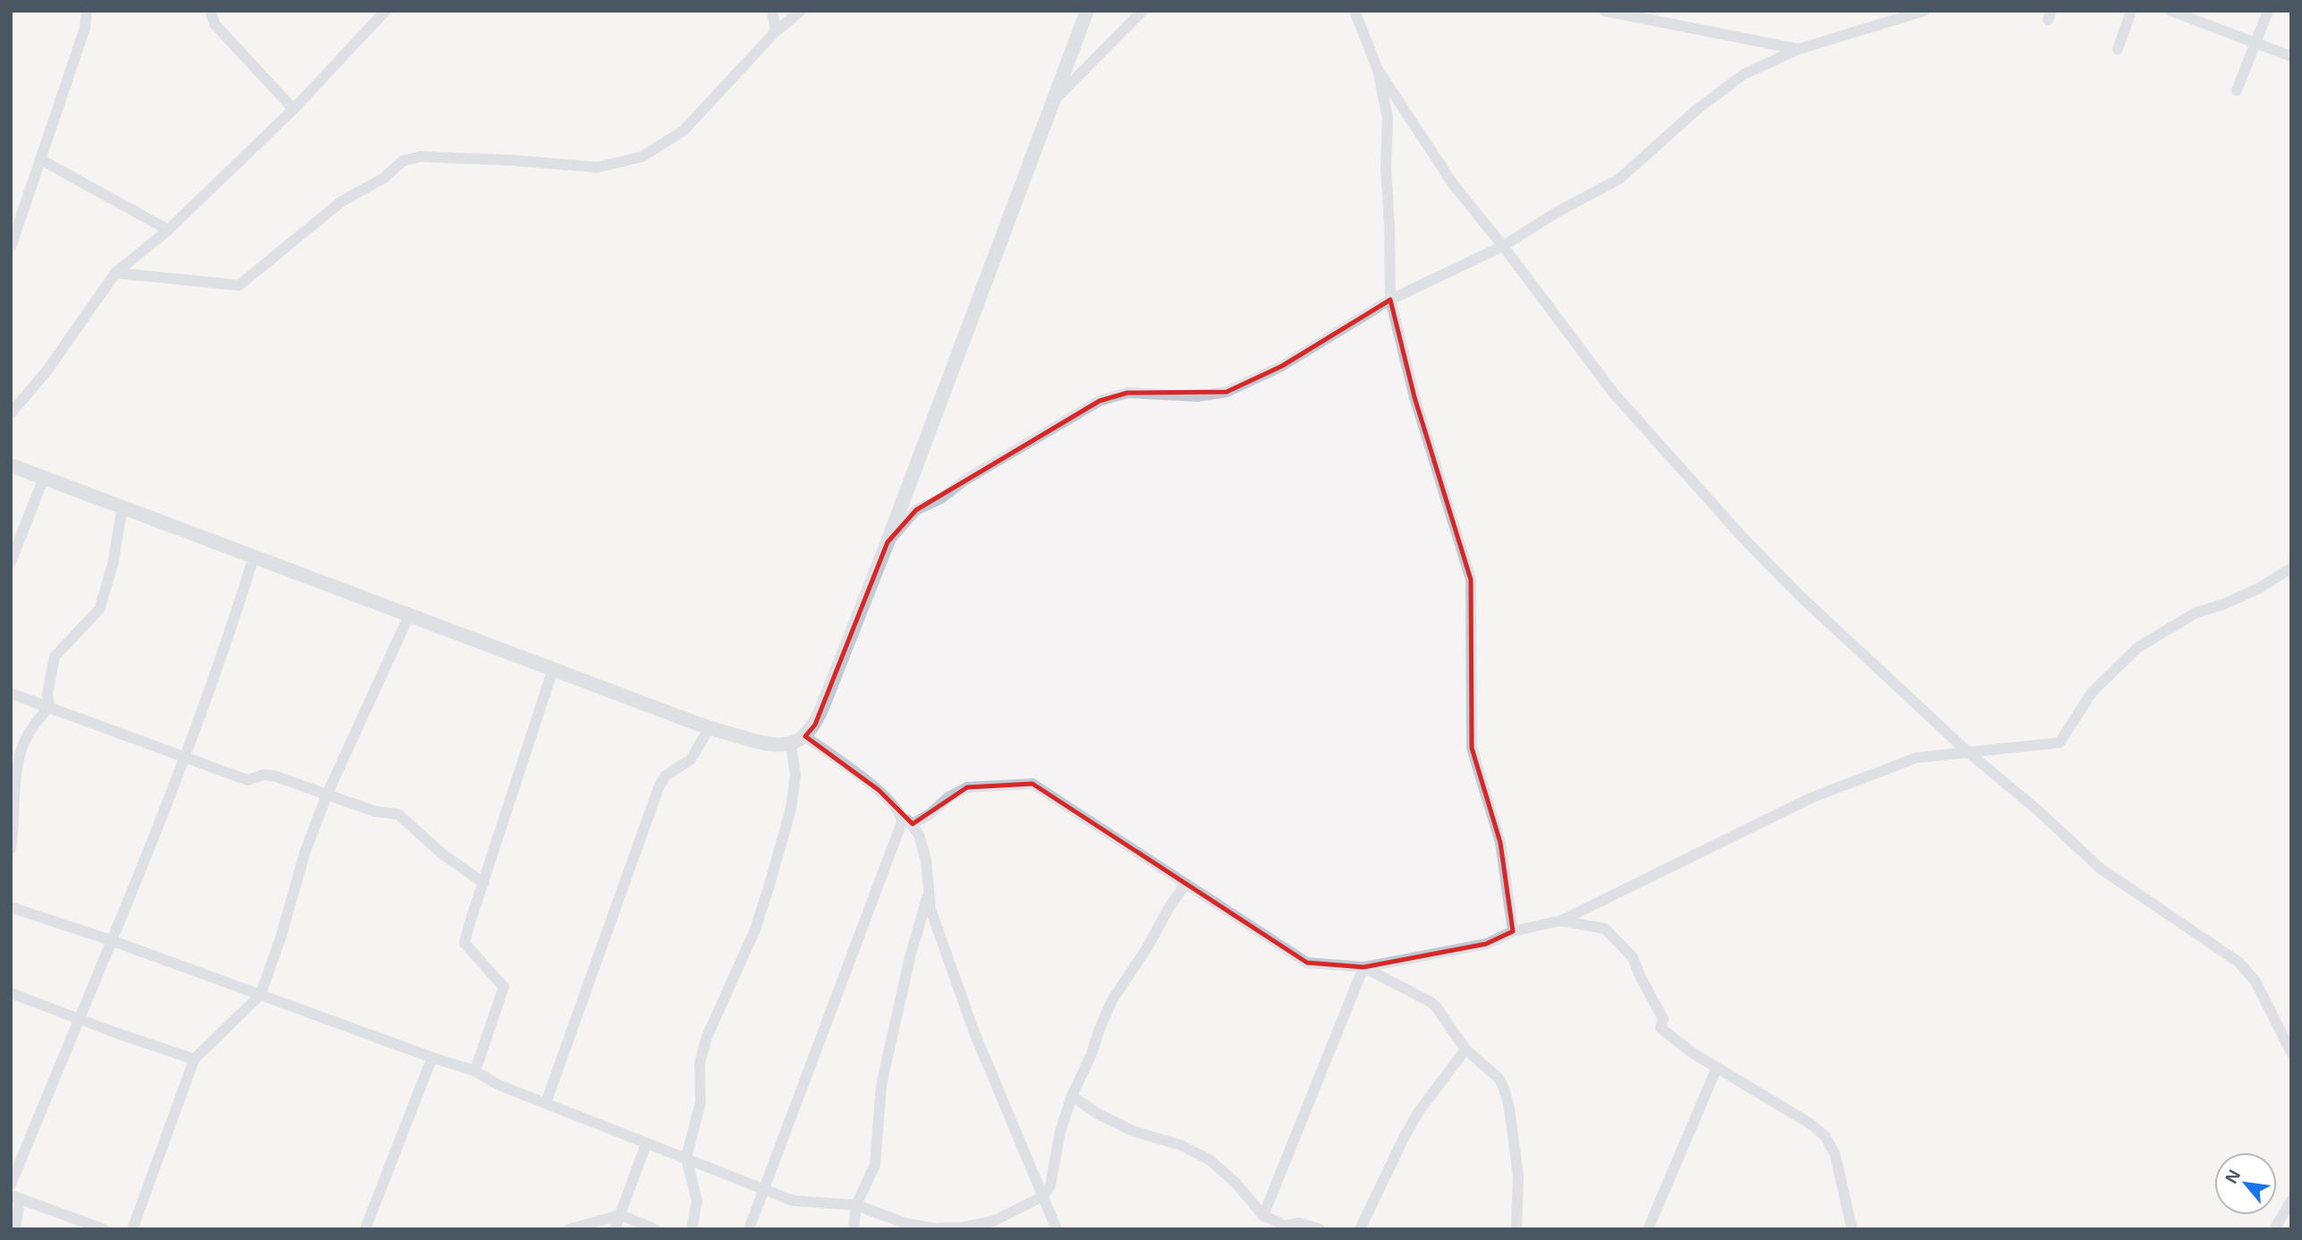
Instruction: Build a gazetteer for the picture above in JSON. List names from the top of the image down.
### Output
{
  "north": "top left"
}
